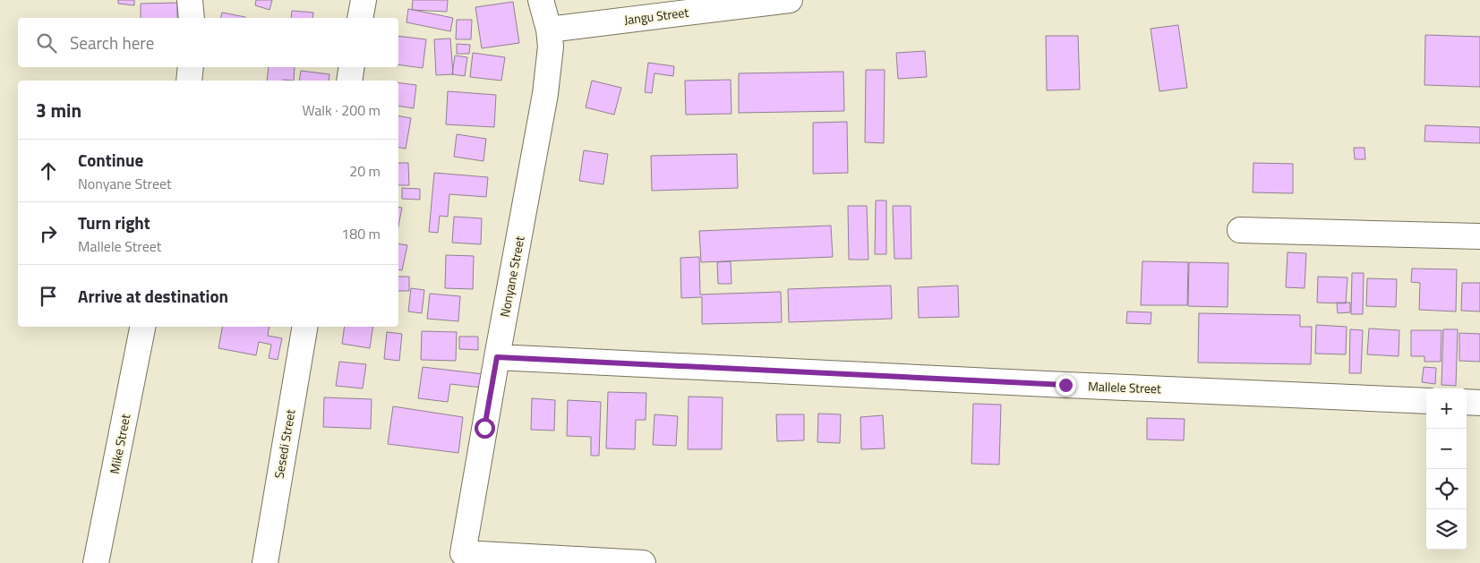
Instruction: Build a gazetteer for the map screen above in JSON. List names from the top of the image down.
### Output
{
  "streets": {
    "street": [
      "Jangu Street",
      "Nonyane Street",
      "Mallele Street",
      "Mike Street",
      "Sesedi Street"
    ]
  },
  "crossings": [
    ["Jangu Street", "Nonyane Street"],
    ["Nonyane Street", "Mallele Street"]
  ],
  "page": {
    "search": "Search here",
    "heading": ["3 min", "Walk · 200 m"],
    "list": [
      ["Continue", "Nonyane Street", "20 m"],
      ["Turn right", "Mallele Street", "180 m"],
      "Arrive at destination"
    ],
    "map_buttons": ["+", "−"]
  }
}
